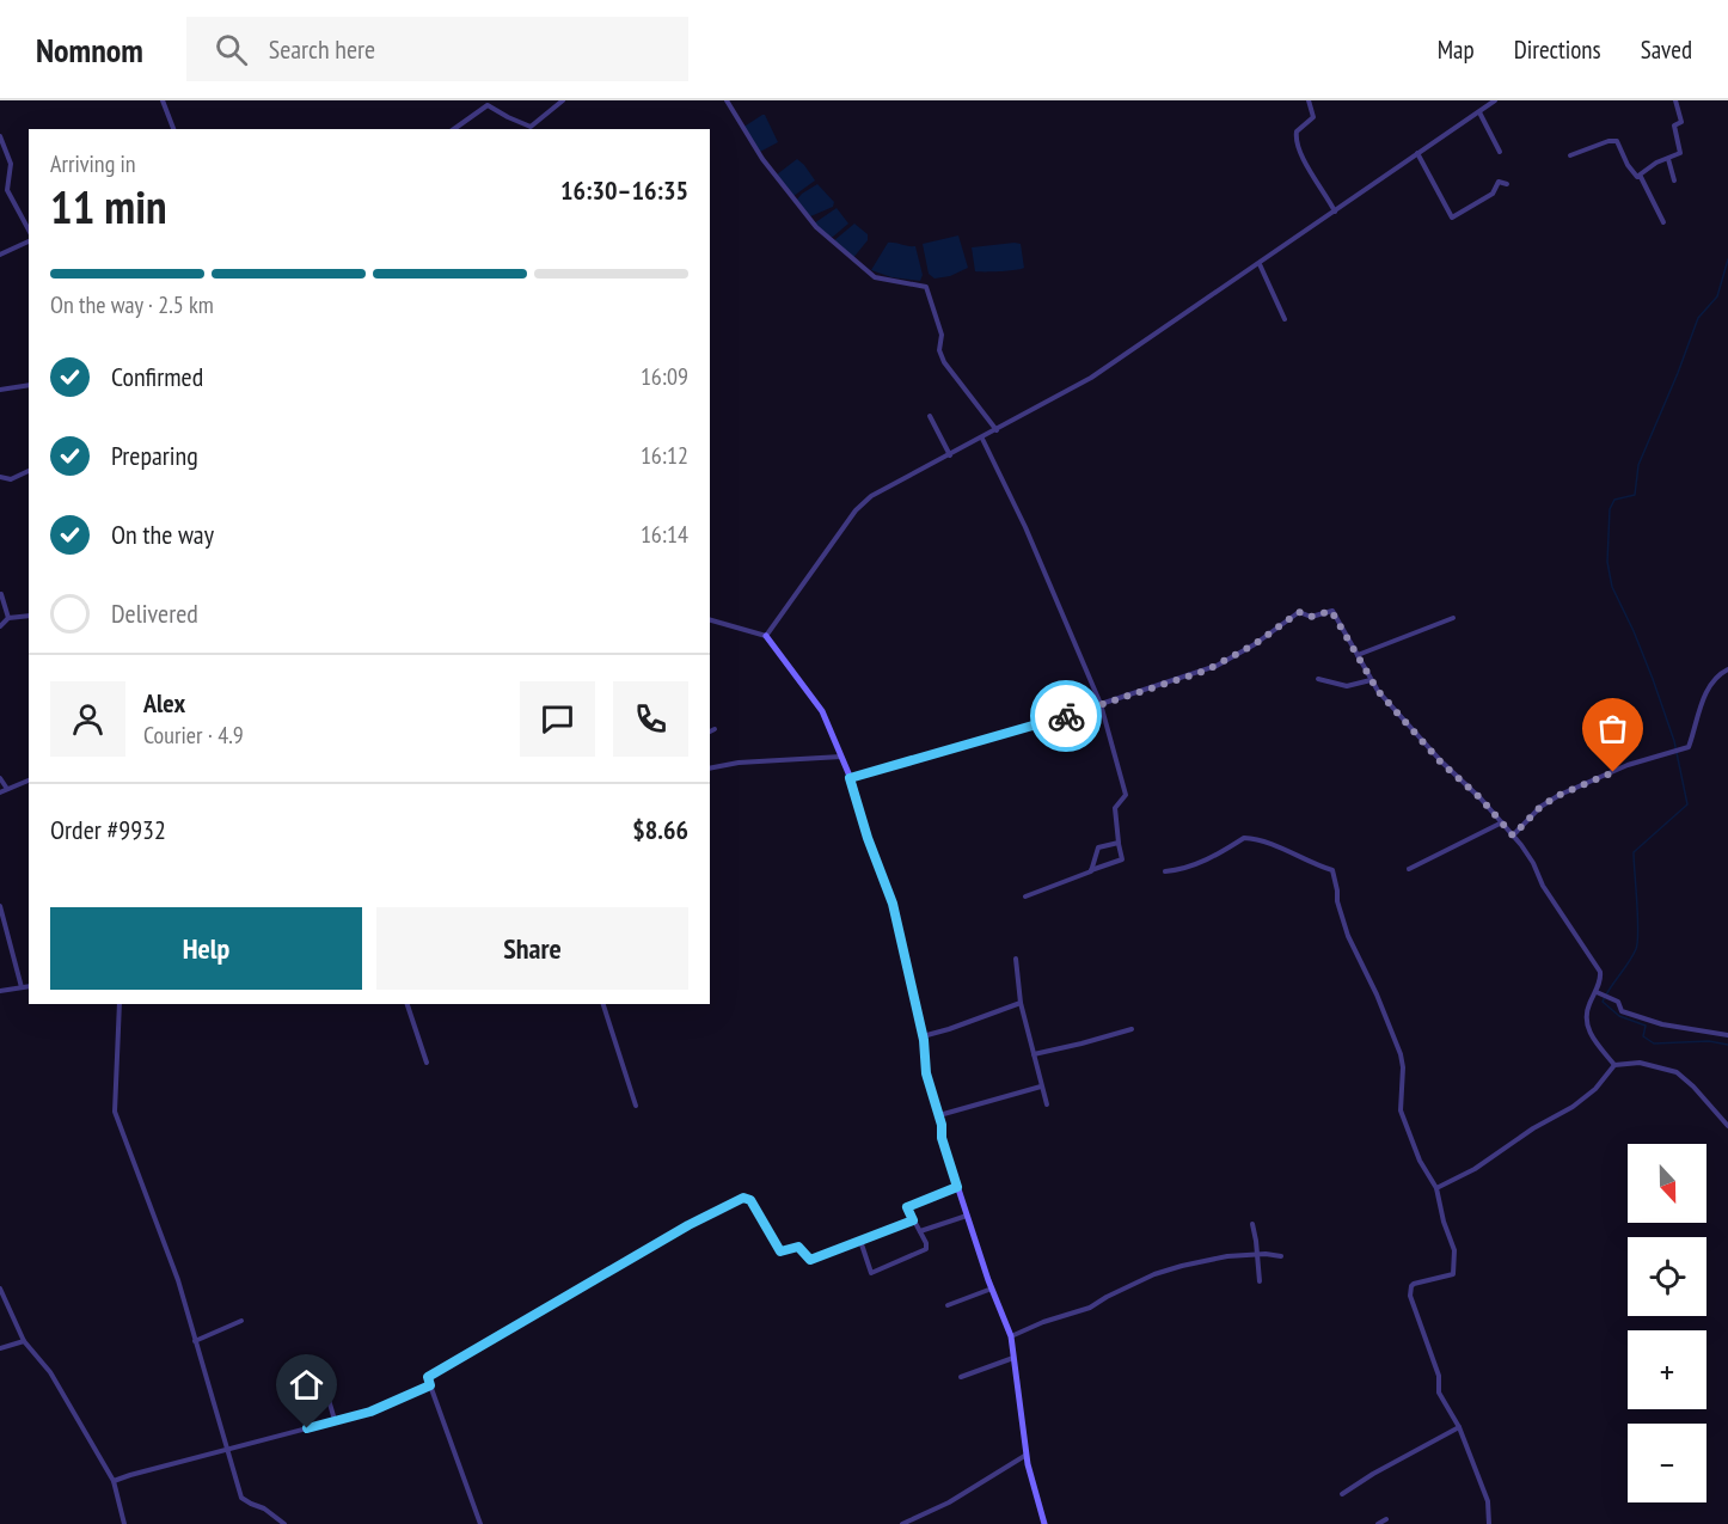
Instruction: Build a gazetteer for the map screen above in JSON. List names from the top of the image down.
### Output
{
  "north": "bottom",
  "page": {
    "header": "Nomnom",
    "search": "Search here",
    "nav": ["Map", "Directions", "Saved"],
    "heading": ["11 min", "Arriving in", "16:30–16:35"],
    "panel": [
      "Alex",
      "Courier · 4.9",
      "Order #9932",
      "$8.66"
    ],
    "bar": "On the way · 2.5 km",
    "list": [
      ["Confirmed", "16:09"],
      ["Preparing", "16:12"],
      ["On the way", "16:14"],
      "Delivered"
    ],
    "buttons": ["Help", "Share"],
    "map_buttons": ["+", "−"]
  }
}
